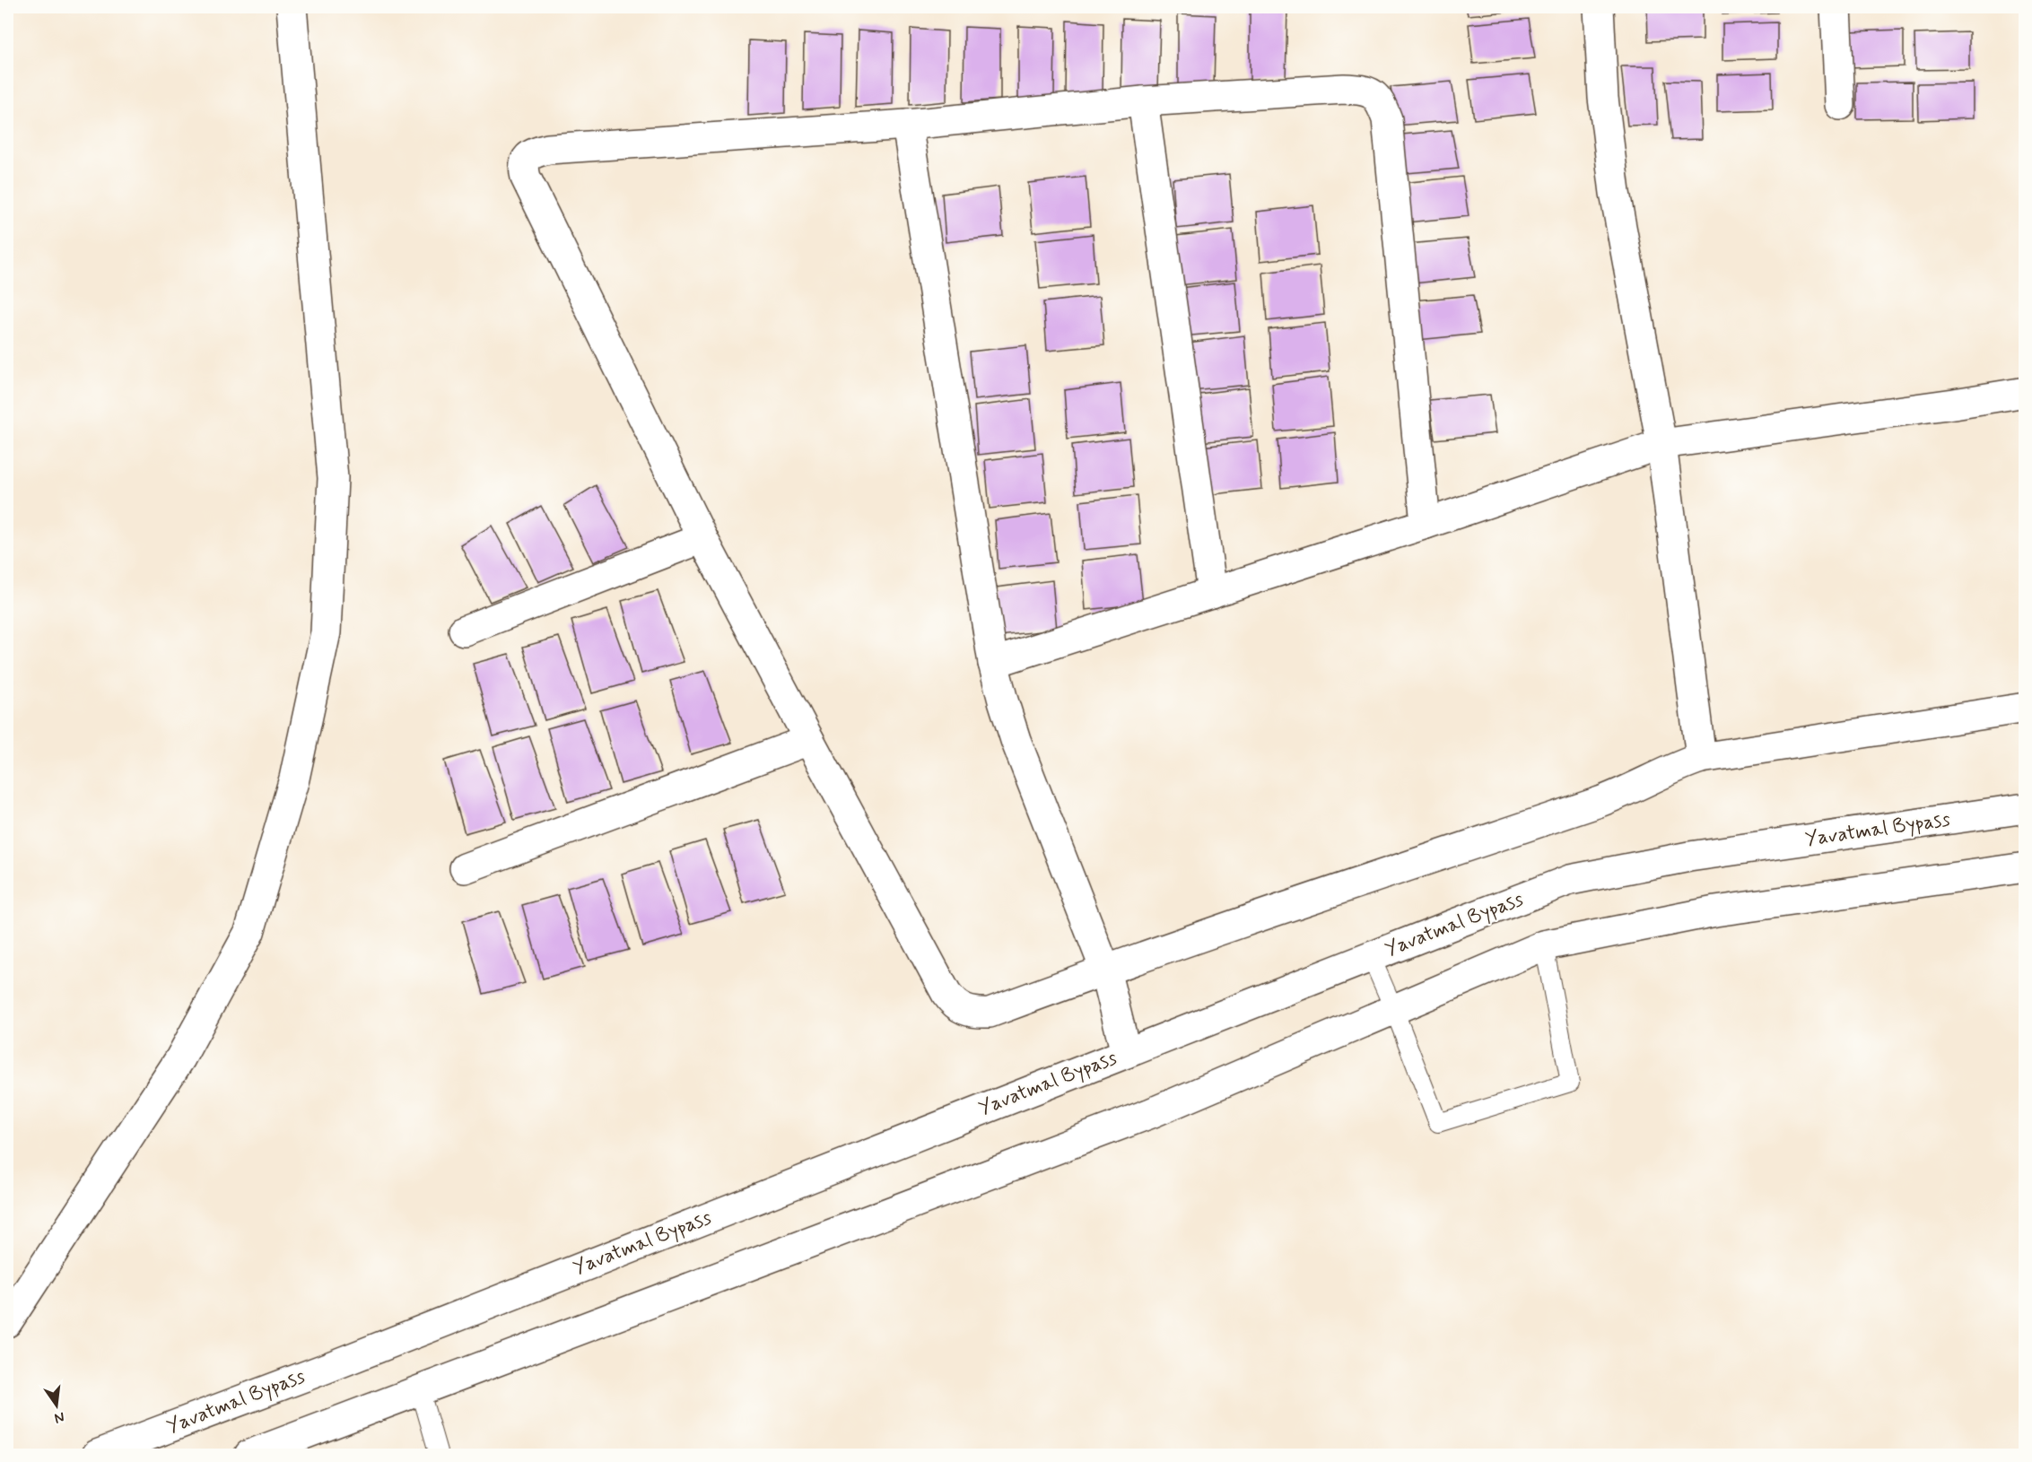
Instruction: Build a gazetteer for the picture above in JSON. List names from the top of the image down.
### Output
{
  "streets": {
    "street": ["Yavatmal Bypass"]
  },
  "north": "bottom"
}
